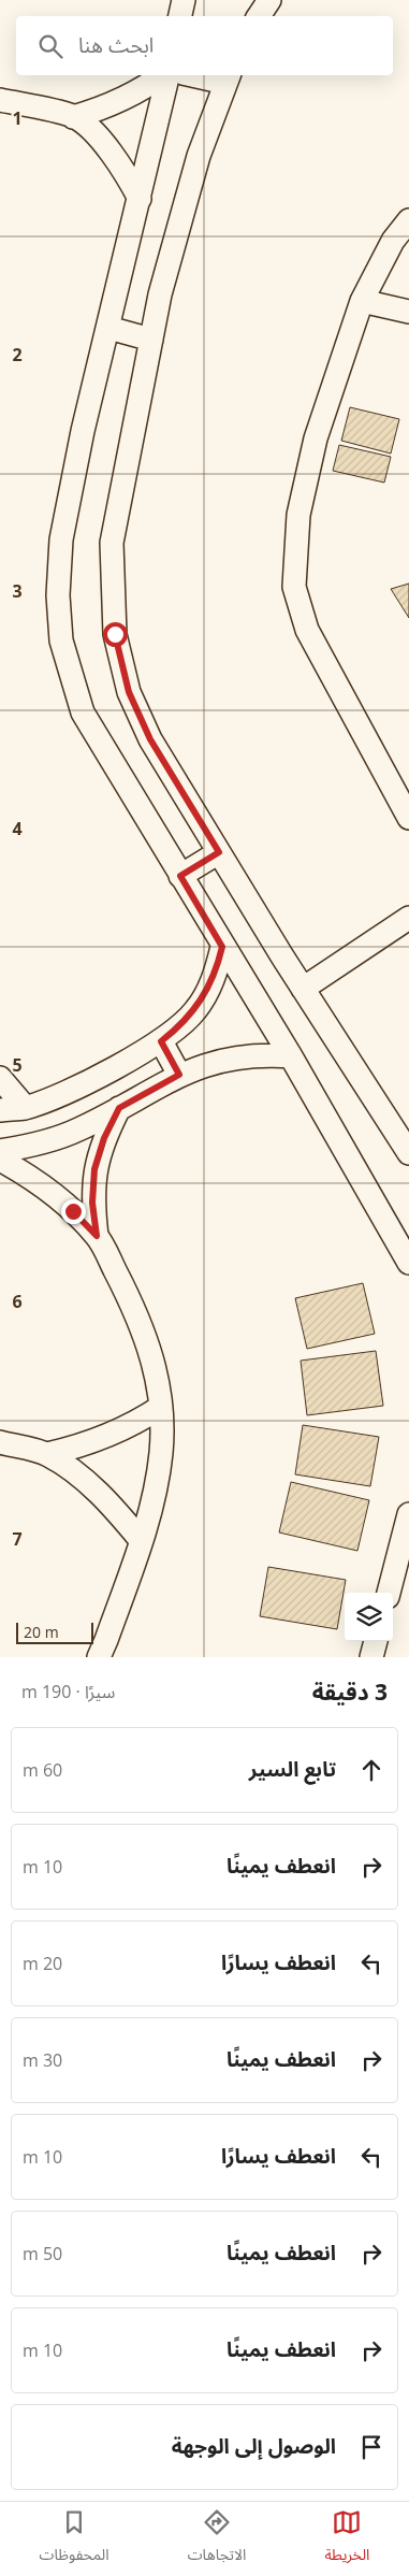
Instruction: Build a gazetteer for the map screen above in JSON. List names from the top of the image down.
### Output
{
  "scale_bar": "20 m",
  "page": {
    "search": "ابحث هنا",
    "scale": "20 m",
    "heading": ["3 دقيقة", "سيرًا · 190 m"],
    "list": [
      ["تابع السير", "60 m"],
      ["انعطف يمينًا", "10 m"],
      ["انعطف يسارًا", "20 m"],
      ["انعطف يمينًا", "30 m"],
      ["انعطف يسارًا", "10 m"],
      ["انعطف يمينًا", "50 m"],
      ["انعطف يمينًا", "10 m"],
      "الوصول إلى الوجهة"
    ],
    "nav": ["الخريطة", "الاتجاهات", "المحفوظات"]
  },
  "grid": {
    "rows": [
      "1",
      "2",
      "3",
      "4",
      "5",
      "6",
      "7"
    ]
  }
}
